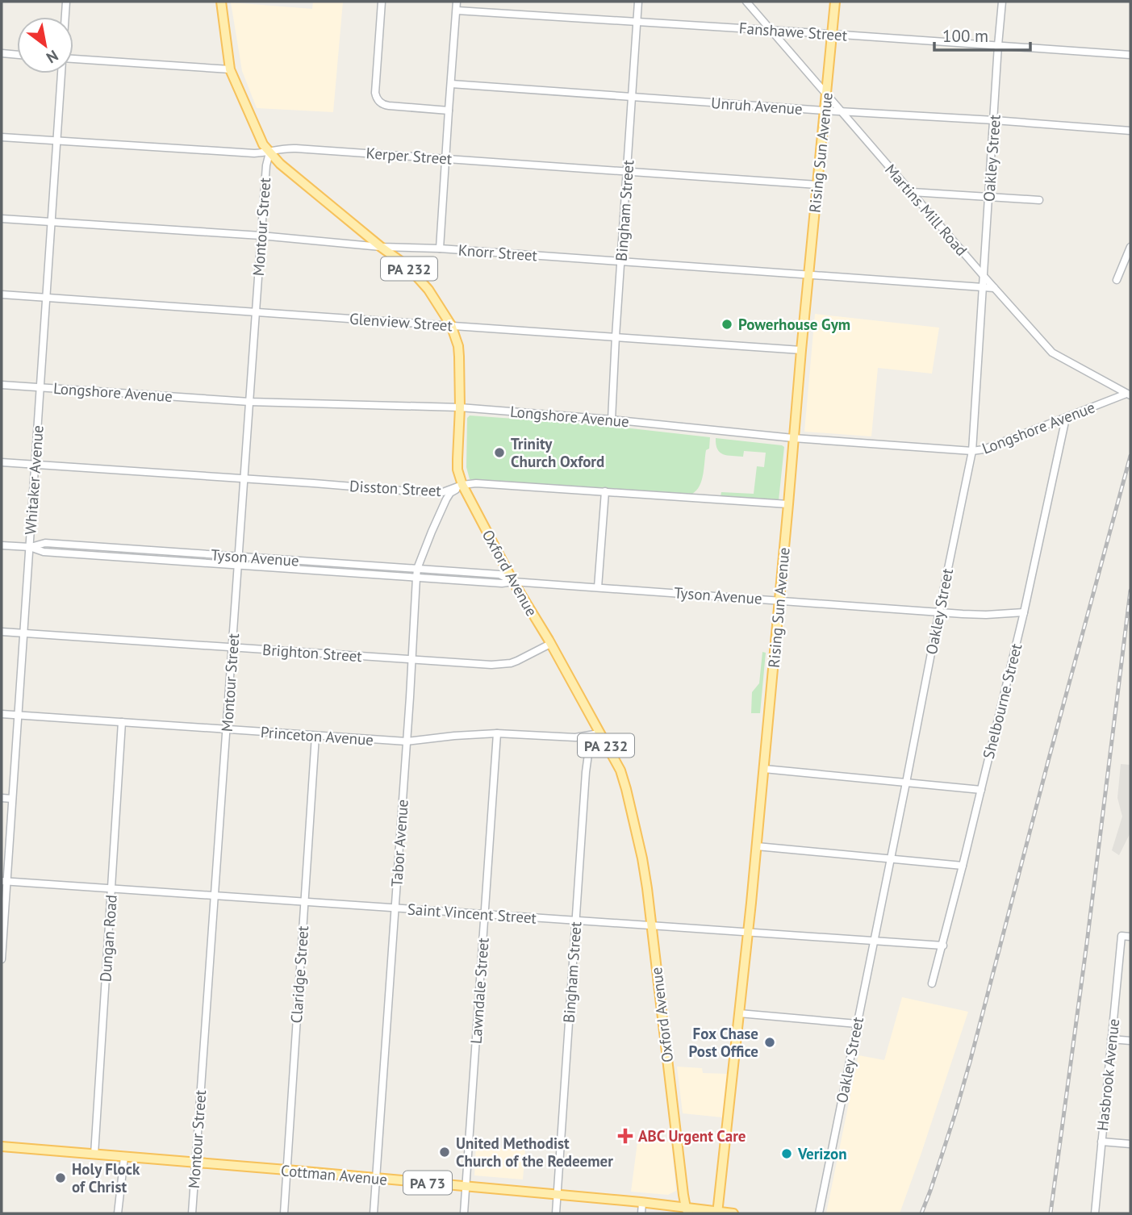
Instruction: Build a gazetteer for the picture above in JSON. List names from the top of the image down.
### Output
{
  "streets": {
    "main road": [
      "Rising Sun Avenue",
      "PA 232",
      "Oxford Avenue",
      "Cottman Avenue",
      "PA 73"
    ],
    "street": [
      "Fanshawe Street",
      "Unruh Avenue",
      "Kerper Street",
      "Oakley Street",
      "Martins Mill Road",
      "Bingham Street",
      "Montour Street",
      "Knorr Street",
      "Glenview Street",
      "Longshore Avenue",
      "Whitaker Avenue",
      "Disston Street",
      "Tyson Avenue",
      "Brighton Street",
      "Shelbourne Street",
      "Princeton Avenue",
      "Tabor Avenue",
      "Saint Vincent Street",
      "Dungan Road",
      "Claridge Street",
      "Lawndale Street",
      "Hasbrook Avenue"
    ]
  },
  "crossings": [
    ["Fanshawe Street", "Rising Sun Avenue"],
    ["Fanshawe Street", "Oakley Street"],
    ["Fanshawe Street", "Martins Mill Road"],
    ["Fanshawe Street", "Bingham Street"],
    ["Unruh Avenue", "Rising Sun Avenue"],
    ["Unruh Avenue", "Oakley Street"],
    ["Unruh Avenue", "Martins Mill Road"],
    ["Unruh Avenue", "Bingham Street"],
    ["Rising Sun Avenue", "Kerper Street"],
    ["Rising Sun Avenue", "Martins Mill Road"],
    ["Rising Sun Avenue", "Knorr Street"],
    ["Rising Sun Avenue", "Glenview Street"],
    ["Rising Sun Avenue", "Longshore Avenue"],
    ["Rising Sun Avenue", "Disston Street"],
    ["Rising Sun Avenue", "Tyson Avenue"],
    ["Rising Sun Avenue", "Saint Vincent Street"],
    ["Rising Sun Avenue", "Cottman Avenue"],
    ["Kerper Street", "Bingham Street"],
    ["Kerper Street", "Montour Street"],
    ["Kerper Street", "Whitaker Avenue"],
    ["Kerper Street", "Oxford Avenue"],
    ["Oakley Street", "Martins Mill Road"],
    ["Oakley Street", "Knorr Street"],
    ["Oakley Street", "Longshore Avenue"],
    ["Oakley Street", "Tyson Avenue"],
    ["Oakley Street", "Saint Vincent Street"],
    ["Martins Mill Road", "Knorr Street"],
    ["Martins Mill Road", "Longshore Avenue"],
    ["Bingham Street", "Knorr Street"],
    ["Bingham Street", "Glenview Street"],
    ["Bingham Street", "Longshore Avenue"],
    ["Bingham Street", "Oxford Avenue"],
    ["Bingham Street", "Princeton Avenue"],
    ["Bingham Street", "Saint Vincent Street"],
    ["Bingham Street", "Cottman Avenue"],
    ["Montour Street", "Knorr Street"],
    ["Montour Street", "Glenview Street"],
    ["Montour Street", "Longshore Avenue"],
    ["Montour Street", "Disston Street"],
    ["Montour Street", "Tyson Avenue"],
    ["Montour Street", "Oxford Avenue"],
    ["Montour Street", "Brighton Street"],
    ["Montour Street", "Princeton Avenue"],
    ["Montour Street", "Saint Vincent Street"],
    ["Montour Street", "Cottman Avenue"],
    ["Knorr Street", "Whitaker Avenue"],
    ["Knorr Street", "Oxford Avenue"],
    ["Glenview Street", "Whitaker Avenue"],
    ["Glenview Street", "Oxford Avenue"],
    ["Longshore Avenue", "Whitaker Avenue"],
    ["Longshore Avenue", "Oxford Avenue"],
    ["Longshore Avenue", "Shelbourne Street"],
    ["Whitaker Avenue", "Disston Street"],
    ["Whitaker Avenue", "Tyson Avenue"],
    ["Whitaker Avenue", "Brighton Street"],
    ["Whitaker Avenue", "Princeton Avenue"],
    ["Whitaker Avenue", "Saint Vincent Street"],
    ["Disston Street", "Oxford Avenue"],
    ["Disston Street", "Tabor Avenue"],
    ["Tyson Avenue", "Oxford Avenue"],
    ["Tyson Avenue", "Shelbourne Street"],
    ["Tyson Avenue", "Tabor Avenue"],
    ["Oxford Avenue", "Brighton Street"],
    ["Oxford Avenue", "Princeton Avenue"],
    ["Oxford Avenue", "Tabor Avenue"],
    ["Oxford Avenue", "Saint Vincent Street"],
    ["Oxford Avenue", "Cottman Avenue"],
    ["Brighton Street", "Tabor Avenue"],
    ["Shelbourne Street", "Saint Vincent Street"],
    ["Princeton Avenue", "Tabor Avenue"],
    ["Princeton Avenue", "Dungan Road"],
    ["Princeton Avenue", "Claridge Street"],
    ["Princeton Avenue", "Lawndale Street"],
    ["Tabor Avenue", "Saint Vincent Street"],
    ["Tabor Avenue", "Cottman Avenue"],
    ["Saint Vincent Street", "Dungan Road"],
    ["Saint Vincent Street", "Claridge Street"],
    ["Saint Vincent Street", "Lawndale Street"],
    ["Dungan Road", "Cottman Avenue"],
    ["Claridge Street", "Cottman Avenue"],
    ["Lawndale Street", "Cottman Avenue"]
  ],
  "places": {
    "other": [
      "Powerhouse Gym",
      "Trinity Church Oxford",
      "Fox Chase Post Office",
      "United Methodist Church of the Redeemer",
      "Verizon",
      "Holy Flock of Christ"
    ],
    "health": ["ABC Urgent Care"]
  },
  "scale_bar": "100 m",
  "north": "bottom right"
}
